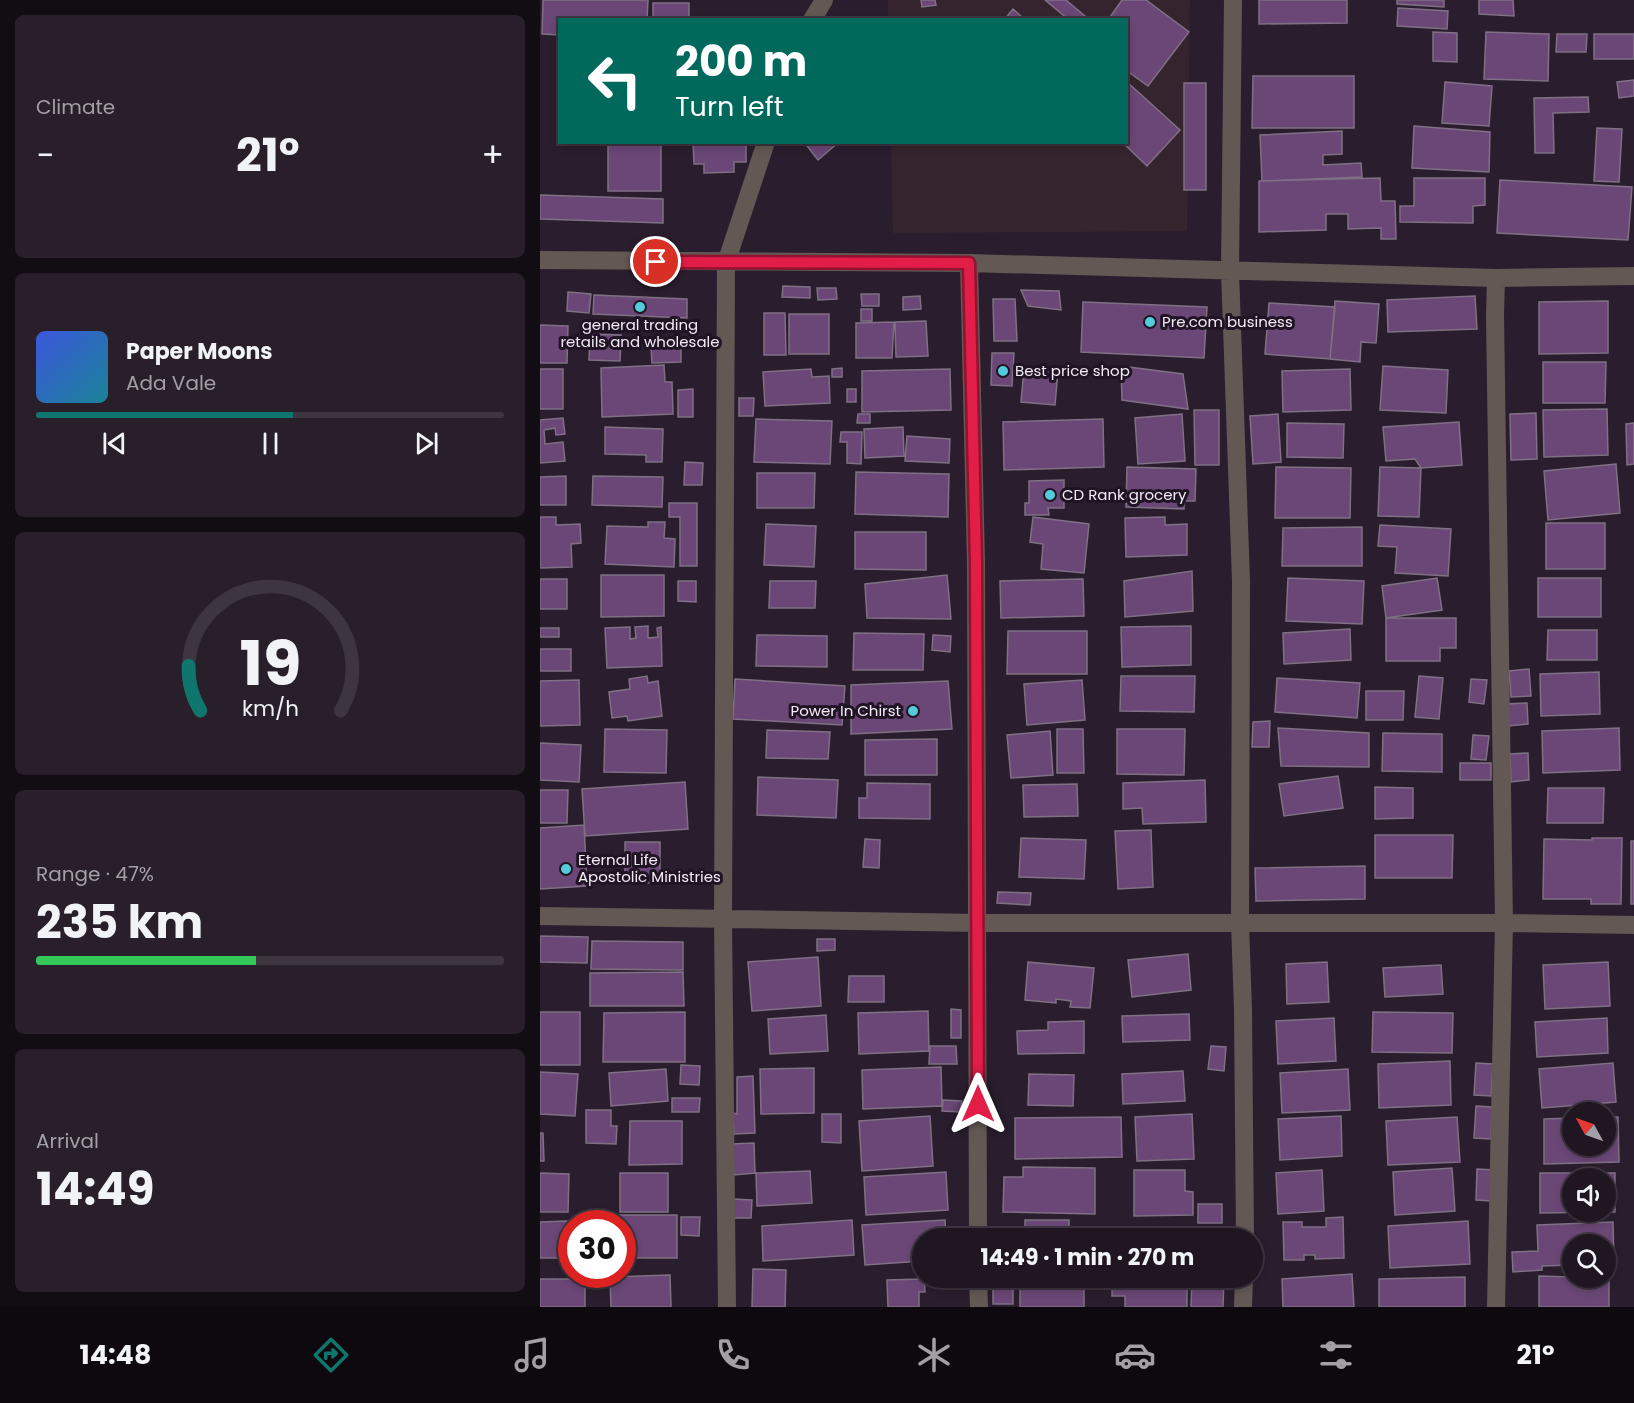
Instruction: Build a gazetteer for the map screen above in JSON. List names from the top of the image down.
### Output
{
  "places": [
    "general trading retails and wholesale",
    "Pre.com business",
    "Best price shop",
    "CD Rank grocery",
    "Power In Chirst",
    "Eternal Life Apostolic Ministries"
  ],
  "north": "top left",
  "page": {
    "tile": [
      "Climate",
      ["Range · 47%", "235 km"],
      ["Arrival", "14:49"]
    ],
    "turn": ["200 m", "Turn left"],
    "heat": ["−", "21°", "+"],
    "song": ["Paper Moons", "Ada Vale"],
    "limit": "30",
    "trip": "14:49 · 1 min · 270 m",
    "tabs": ["14:48", "21°"],
    "gauge": ["19", "km/h"]
  }
}
